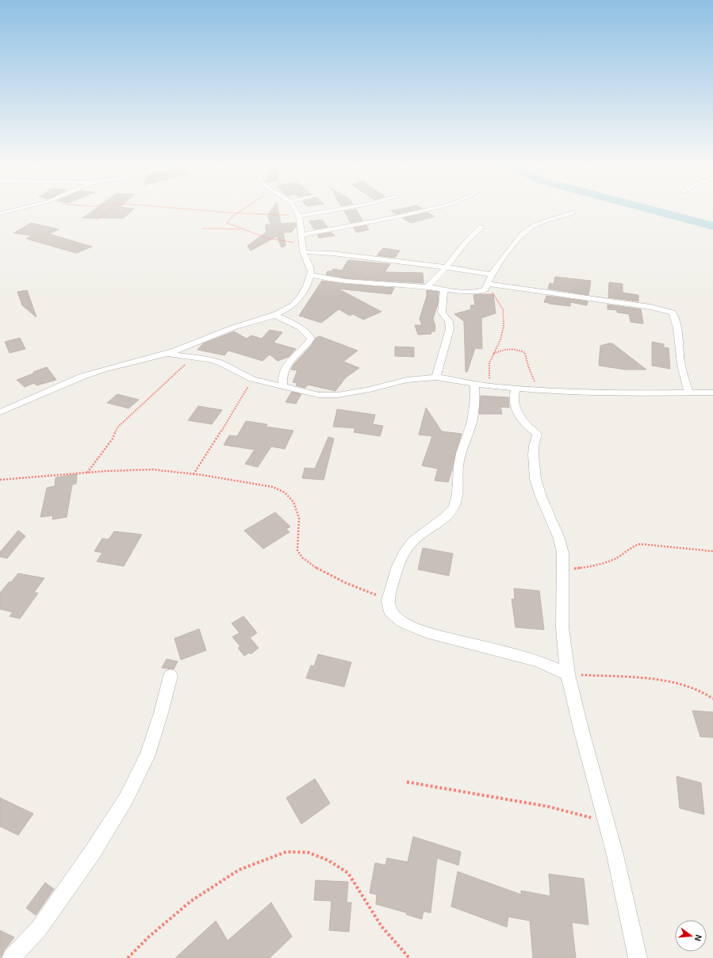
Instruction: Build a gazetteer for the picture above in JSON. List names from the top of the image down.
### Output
{
  "north": "right"
}
